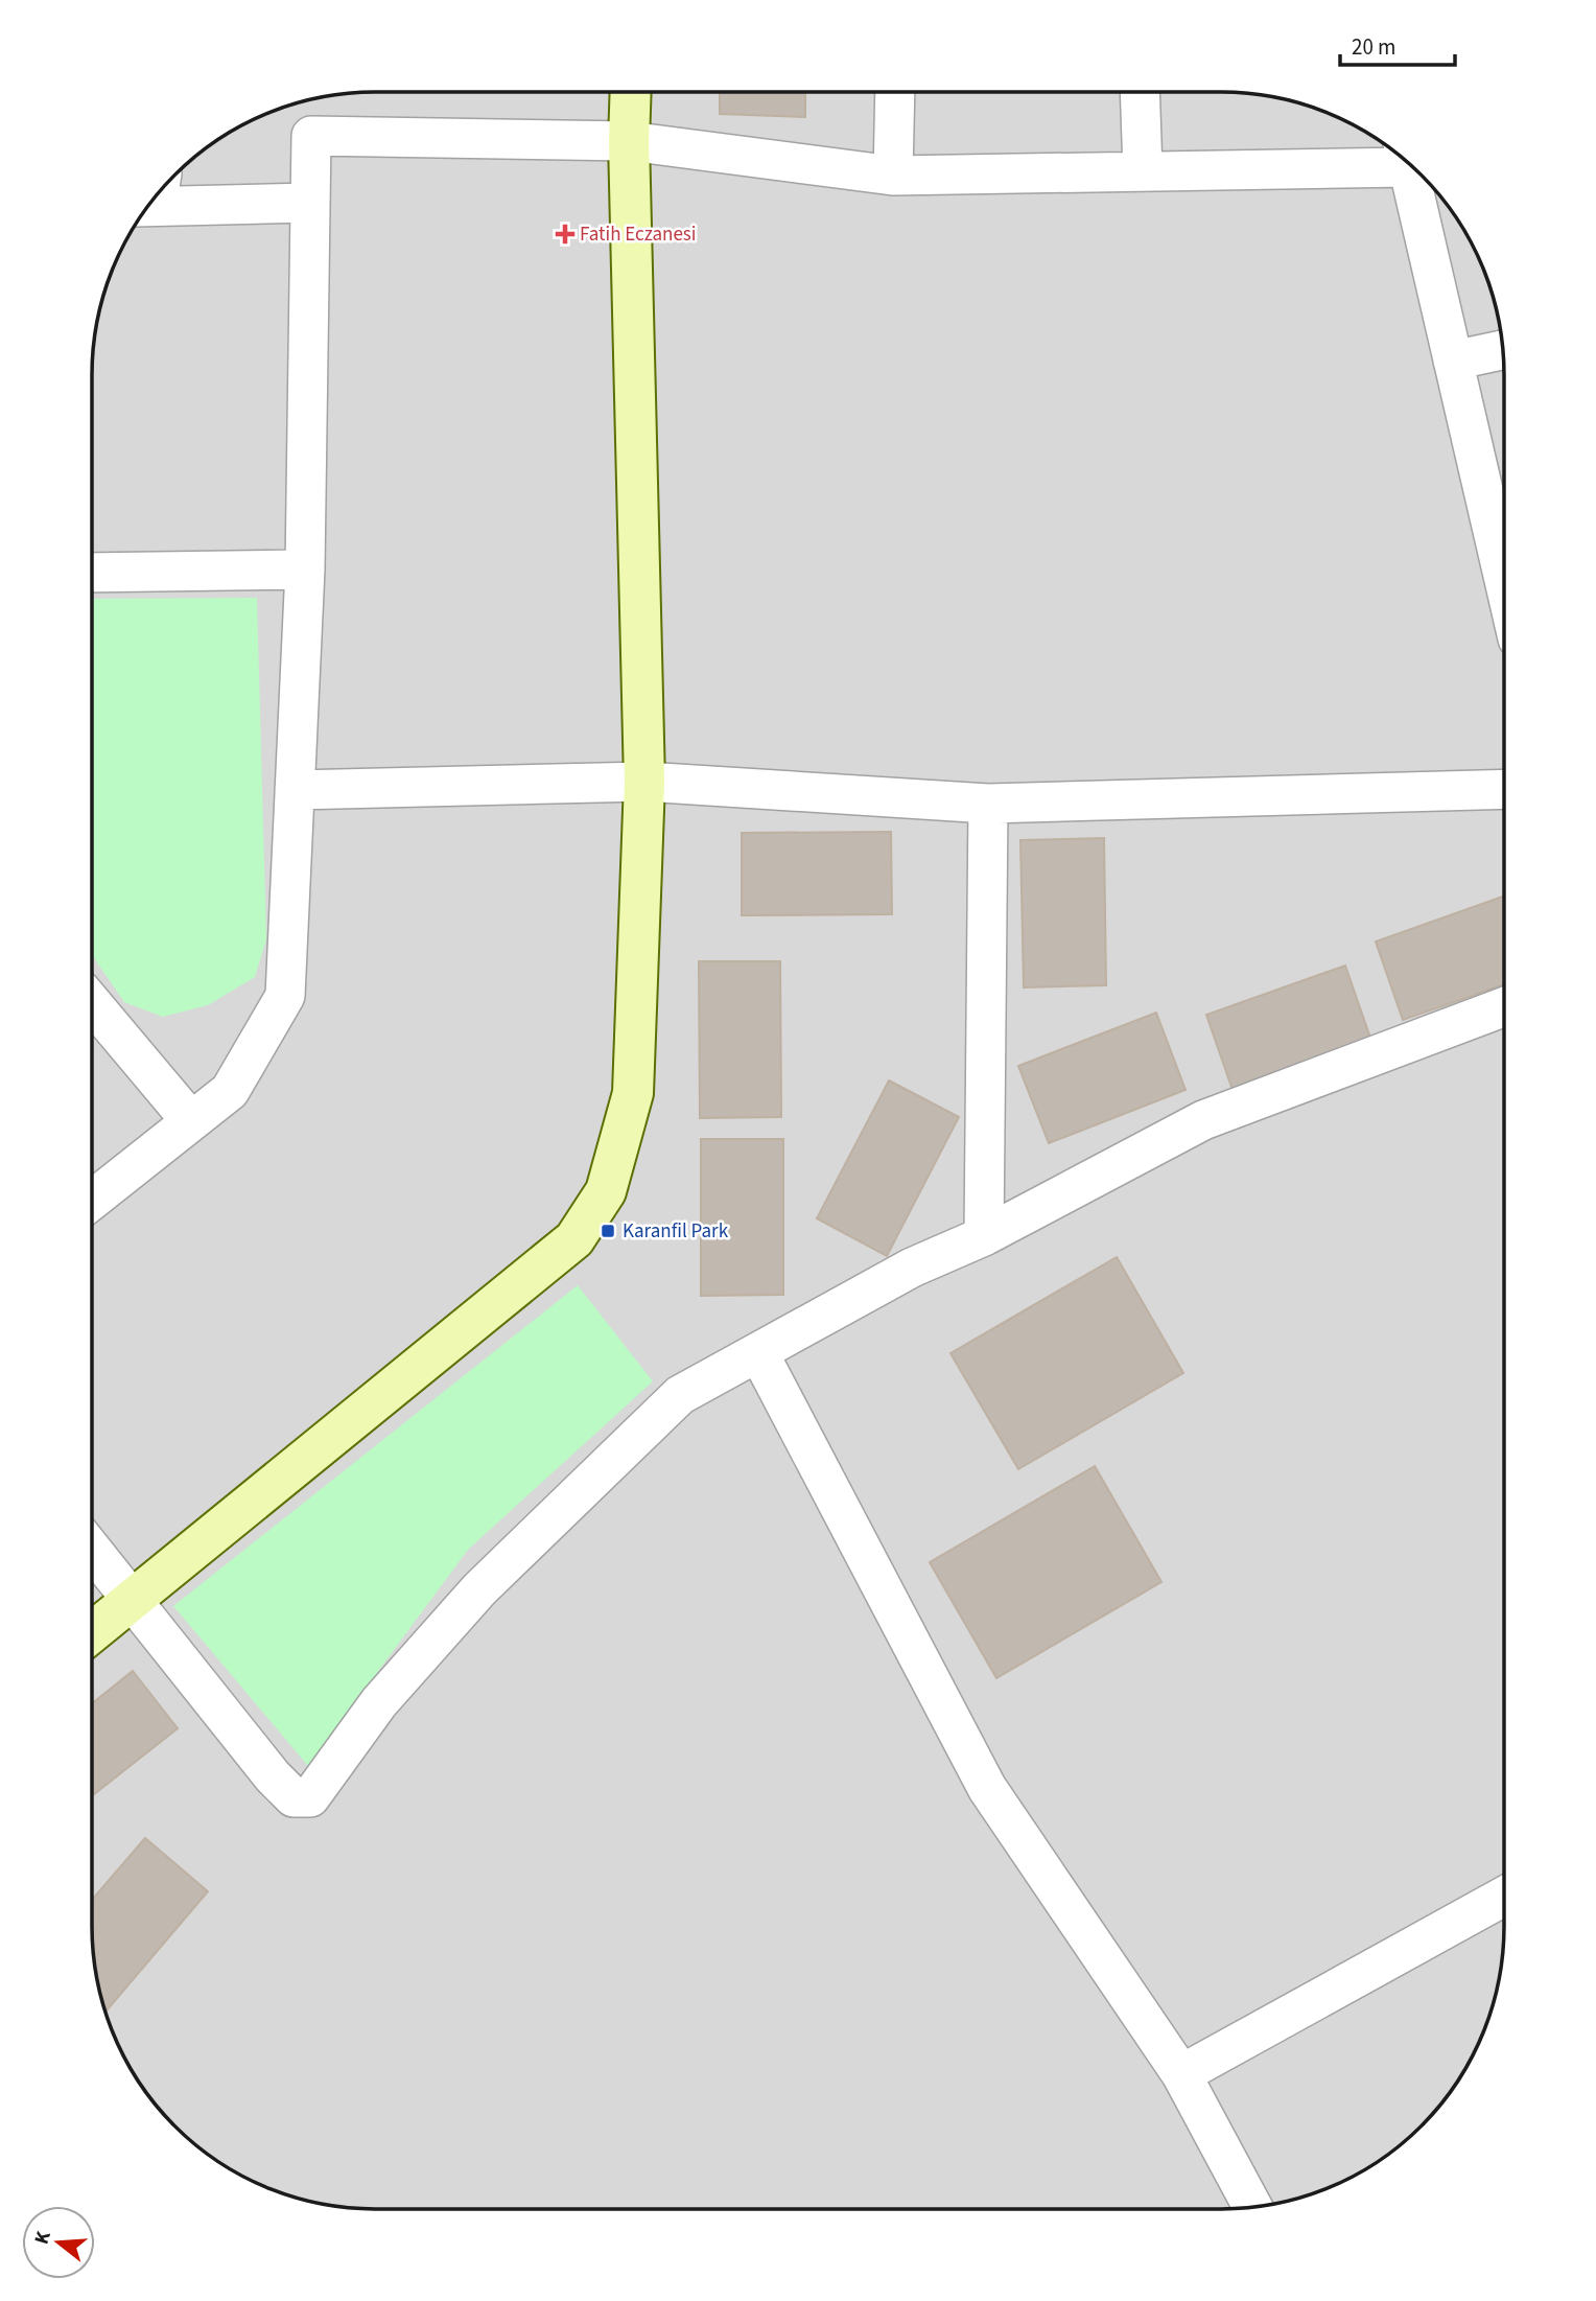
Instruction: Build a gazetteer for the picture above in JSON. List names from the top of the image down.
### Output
{
  "places": {
    "health": ["Fatih Eczanesi"],
    "transit": ["Karanfil Park"]
  },
  "scale_bar": "20 m",
  "north": "left"
}
